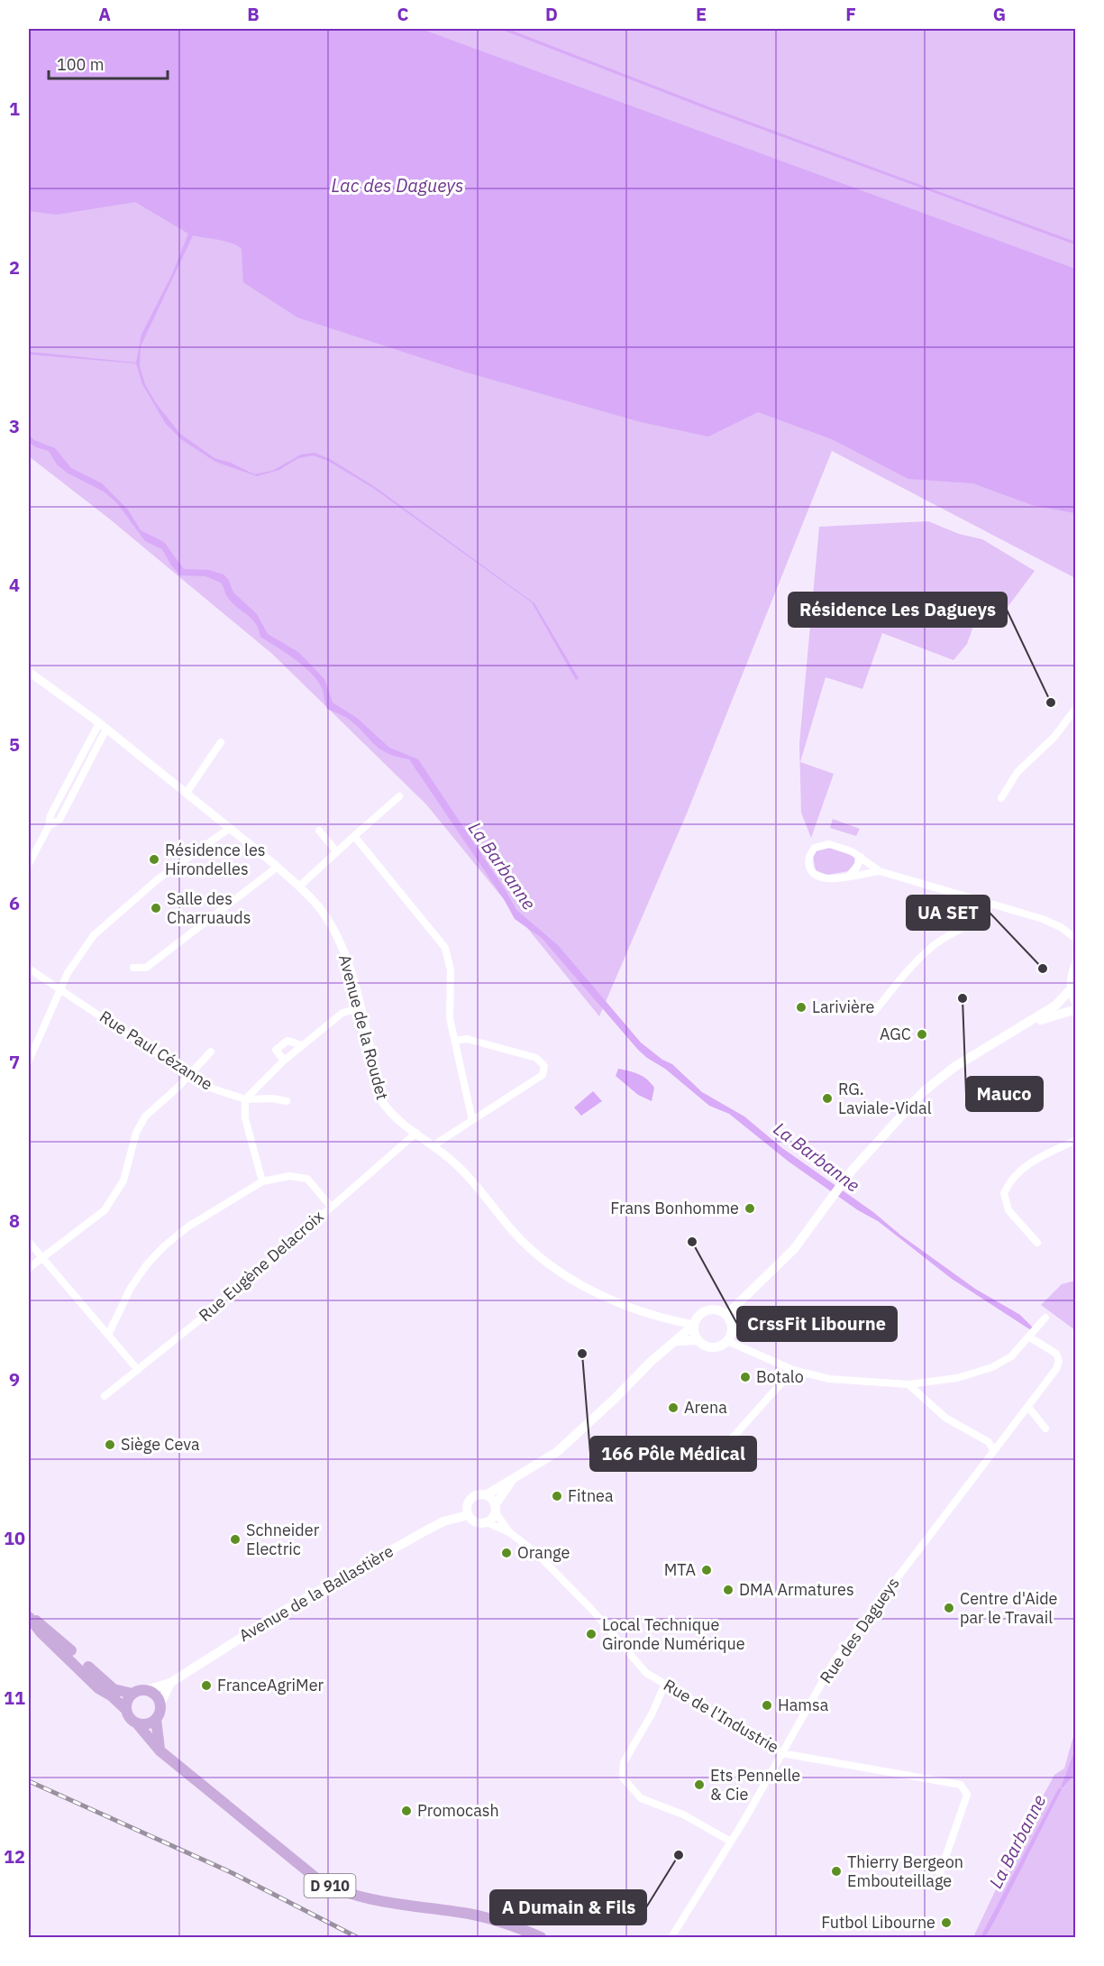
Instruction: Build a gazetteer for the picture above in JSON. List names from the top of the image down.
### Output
{
  "streets": {
    "main road": ["Avenue de la Ballastière", "D 910"],
    "street": [
      "Avenue de la Roudet",
      "Rue Paul Cézanne",
      "Rue Eugène Delacroix",
      "Rue des Dagueys",
      "Rue de l'Industrie"
    ]
  },
  "crossings": [
    ["Avenue de la Roudet", "Rue Eugène Delacroix"],
    ["Avenue de la Ballastière", "Rue de l'Industrie"],
    ["Avenue de la Ballastière", "D 910"],
    ["Rue des Dagueys", "Rue de l'Industrie"]
  ],
  "water": ["Lac des Dagueys", "La Barbanne"],
  "places": [
    "Résidence Les Dagueys",
    "Résidence les Hirondelles",
    "Salle des Charruauds",
    "UA SET",
    "Mauco",
    "Larivière",
    "AGC",
    "RG. Laviale-Vidal",
    "Frans Bonhomme",
    "CrssFit Libourne",
    "166 Pôle Médical",
    "Botalo",
    "Arena",
    "Siège Ceva",
    "Fitnea",
    "Schneider Electric",
    "Orange",
    "MTA",
    "DMA Armatures",
    "Centre d'Aide par le Travail",
    "Local Technique Gironde Numérique",
    "FranceAgriMer",
    "Hamsa",
    "Ets Pennelle & Cie",
    "Promocash",
    "A Dumain & Fils",
    "Thierry Bergeon Embouteillage",
    "Futbol Libourne"
  ],
  "scale_bar": "100 m",
  "grid": {
    "columns": [
      "A",
      "B",
      "C",
      "D",
      "E",
      "F",
      "G"
    ],
    "rows": [
      "1",
      "2",
      "3",
      "4",
      "5",
      "6",
      "7",
      "8",
      "9",
      "10",
      "11",
      "12"
    ]
  }
}
